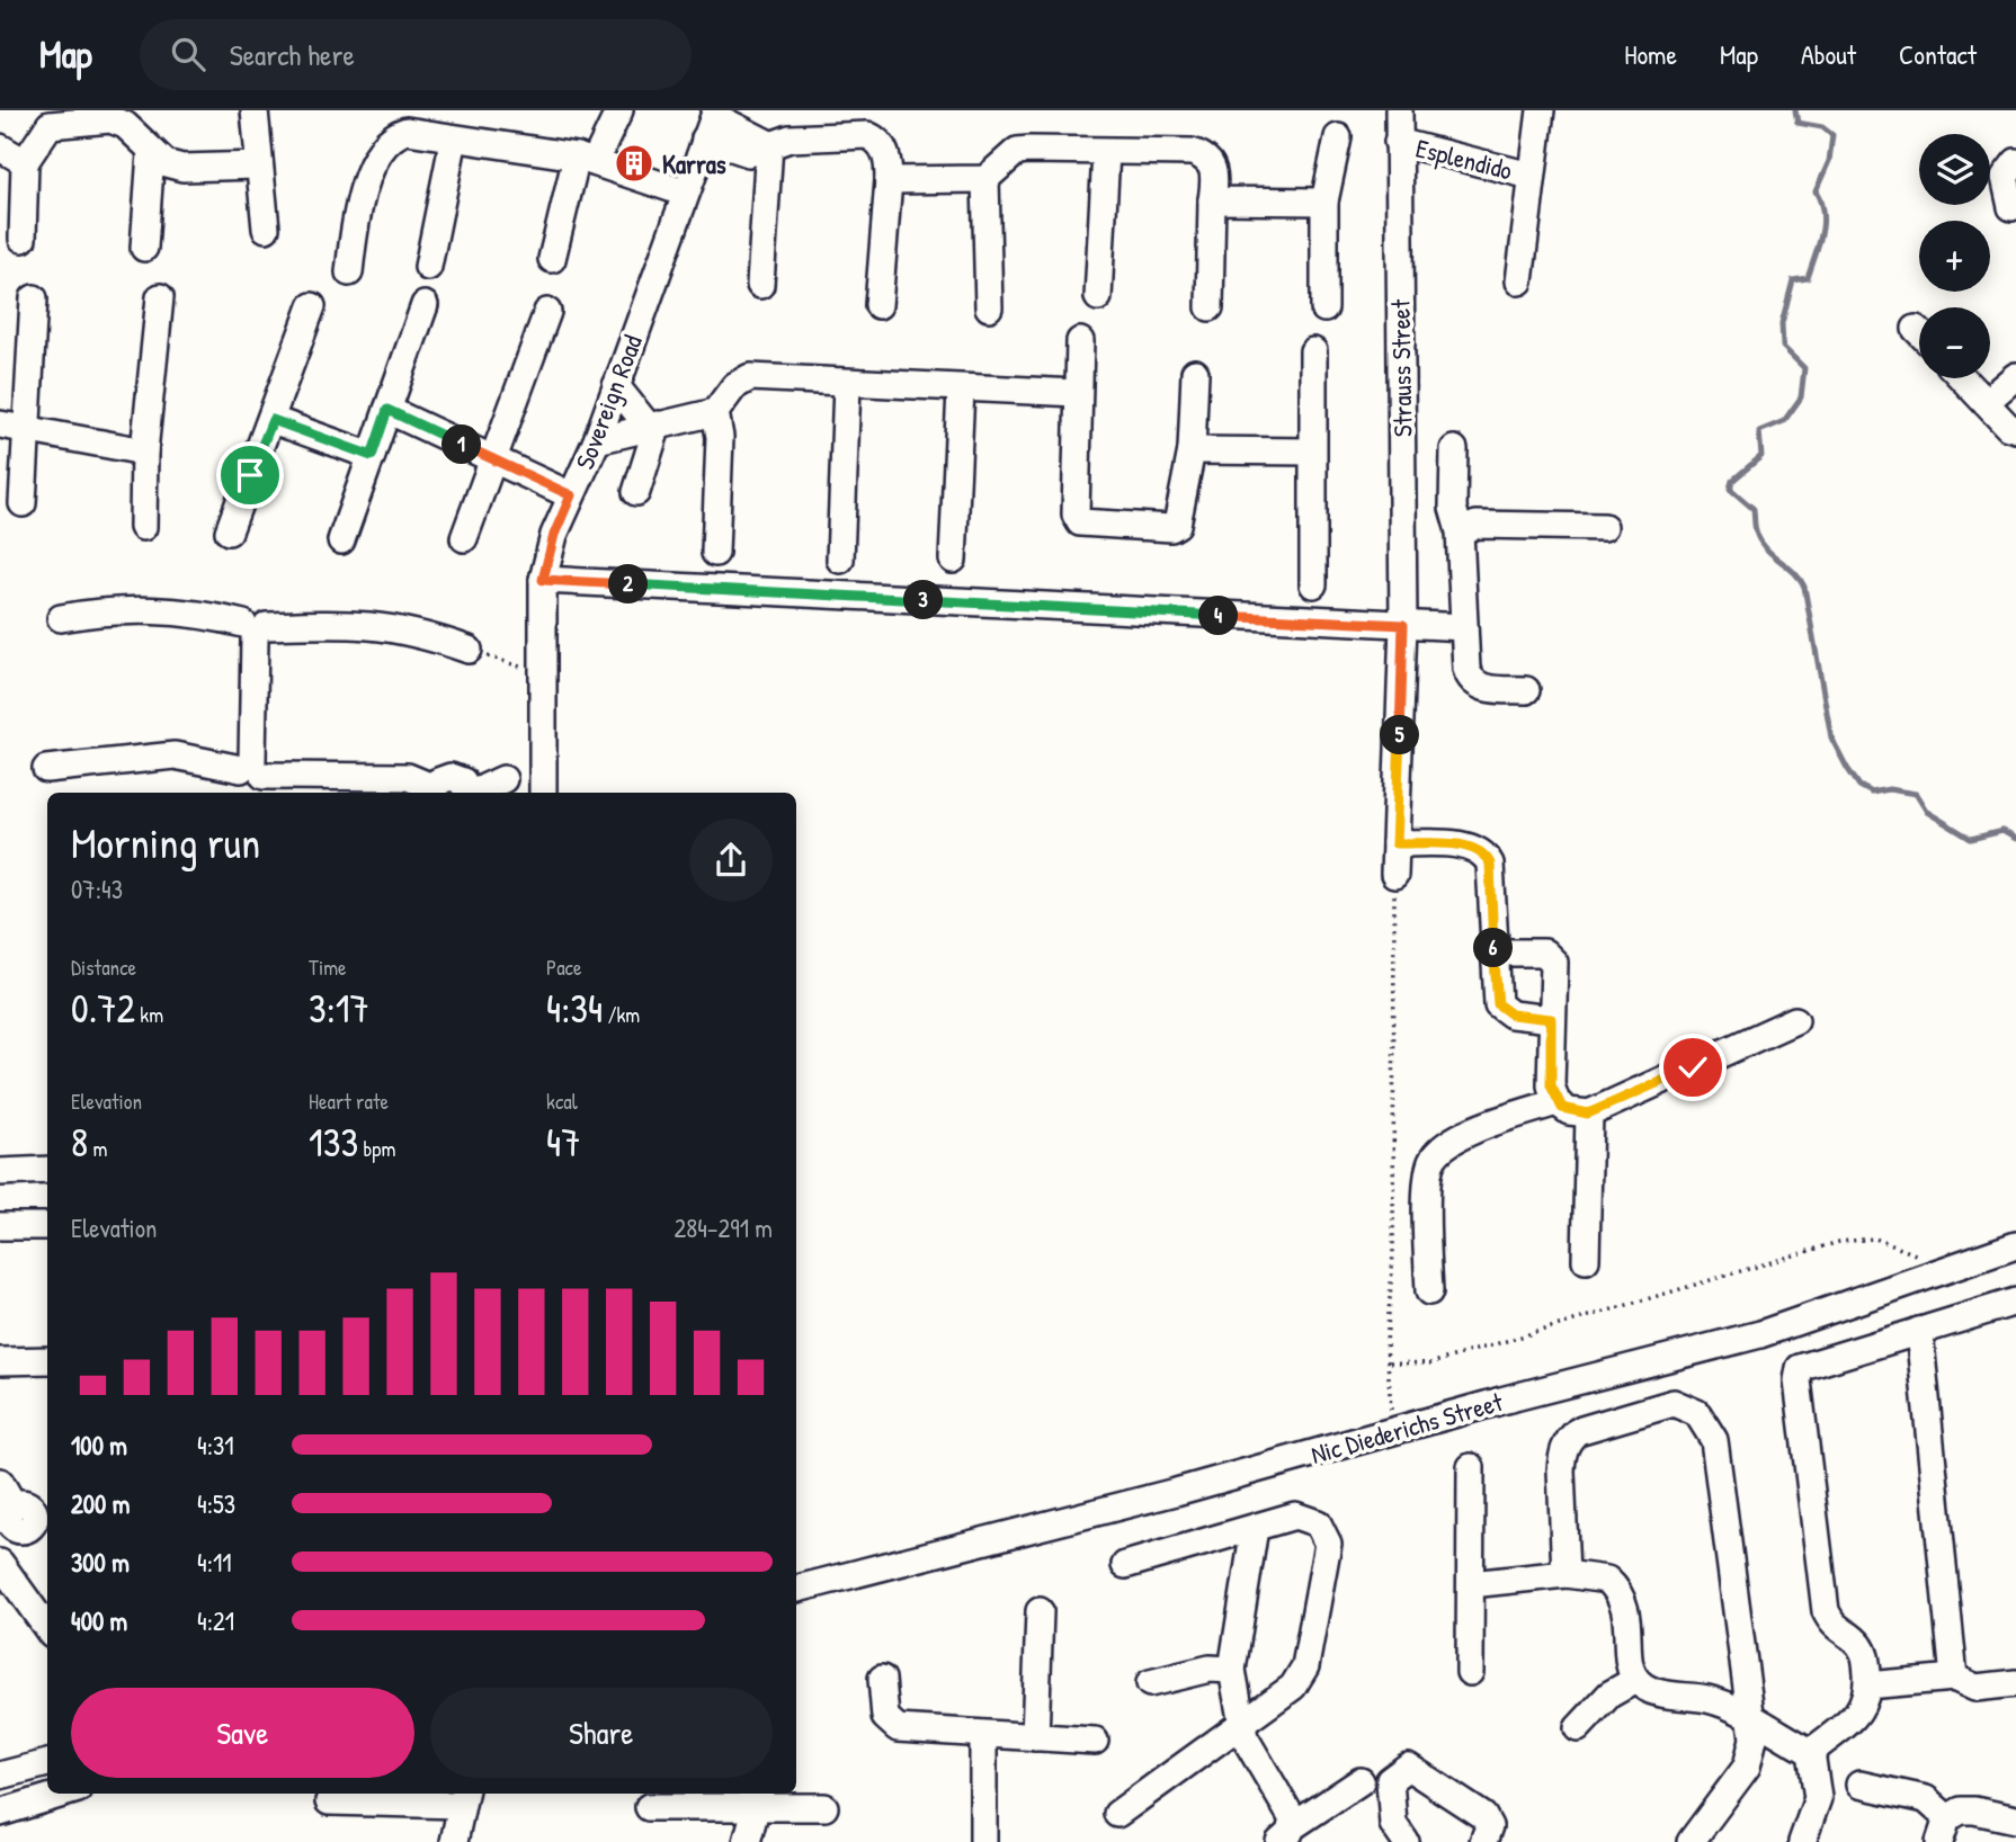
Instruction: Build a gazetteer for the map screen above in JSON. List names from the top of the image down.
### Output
{
  "streets": {
    "street": [
      "Esplendido",
      "Strauss Street",
      "Sovereign Road",
      "Nic Diederichs Street"
    ]
  },
  "crossings": [
    ["Esplendido", "Strauss Street"]
  ],
  "places": {
    "building": ["Karras"]
  },
  "page": {
    "header": "Map",
    "search": "Search here",
    "nav": [
      "Home",
      "Map",
      "About",
      "Contact"
    ],
    "map_buttons": ["+", "−"],
    "pins": [
      "1",
      "2",
      "3",
      "4",
      "5",
      "6"
    ],
    "heading": ["Morning run", "07:43"],
    "stats": [
      ["Distance", "0.72 km"],
      ["Time", "3:17"],
      ["Pace", "4:34 /km"],
      ["Elevation", "8 m"],
      ["Heart rate", "133 bpm"],
      ["kcal", "47"]
    ],
    "chart": ["Elevation", "284–291 m"],
    "list": [
      {
        "name": "100 m",
        "note": "4:31"
      },
      {
        "name": "200 m",
        "note": "4:53"
      },
      {
        "name": "300 m",
        "note": "4:11"
      },
      {
        "name": "400 m",
        "note": "4:21"
      }
    ],
    "buttons": ["Save", "Share"]
  }
}
